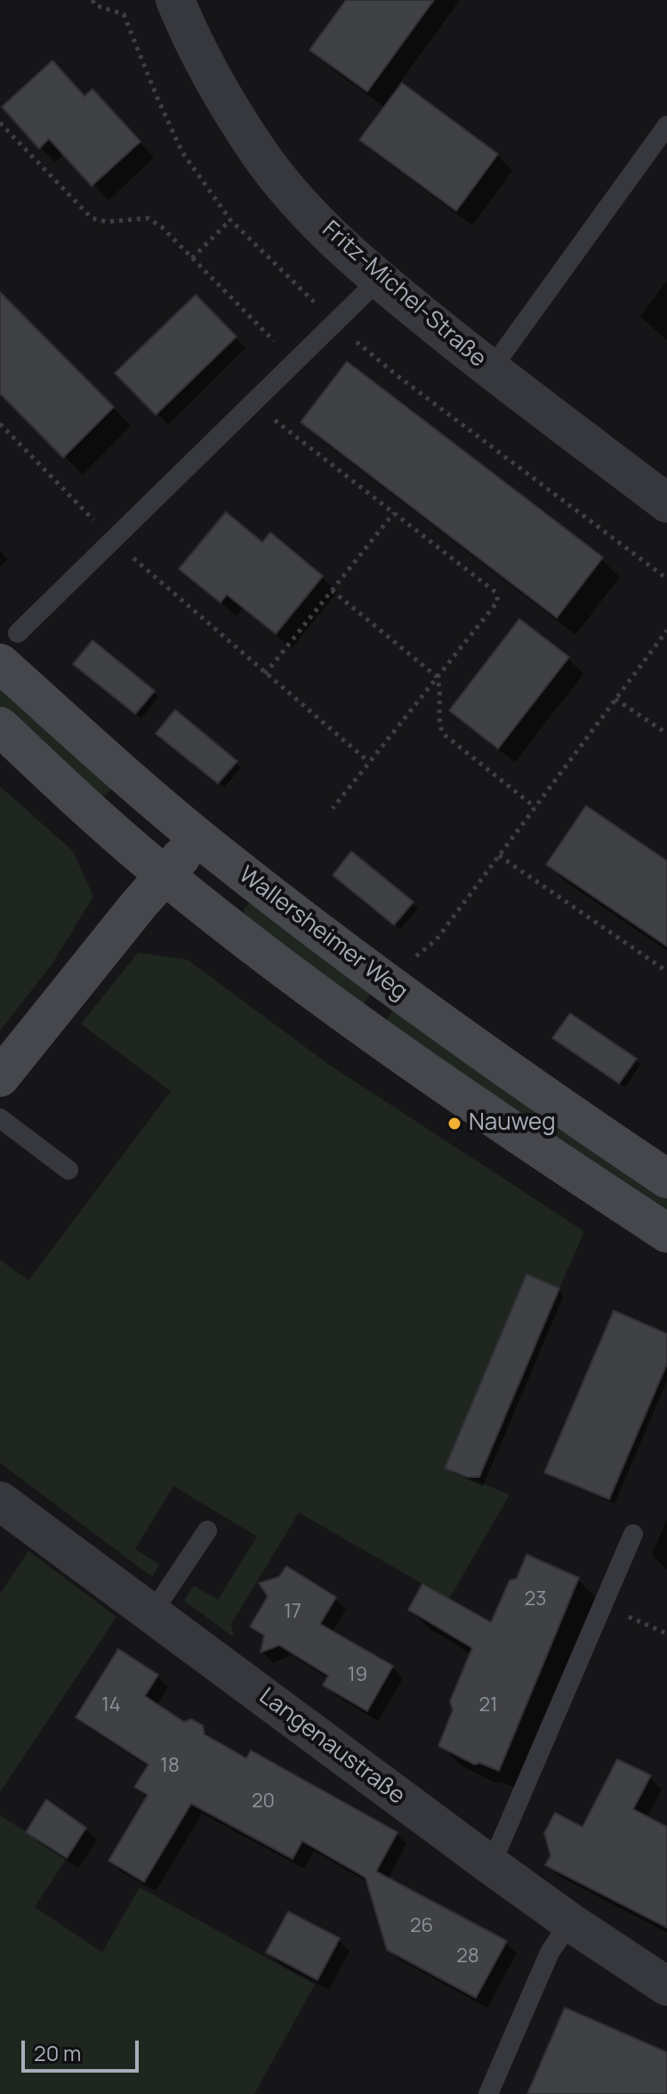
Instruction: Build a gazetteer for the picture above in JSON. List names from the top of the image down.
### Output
{
  "streets": {
    "street": ["Fritz-Michel-Straße", "Wallersheimer Weg", "Langenaustraße"]
  },
  "places": ["Nauweg"],
  "house_numbers": [
    "23",
    "17",
    "19",
    "14",
    "21",
    "18",
    "20",
    "26",
    "28"
  ],
  "scale_bar": "20 m"
}
